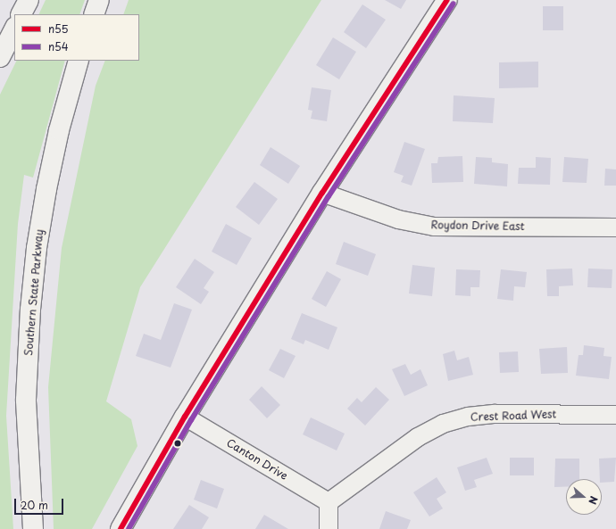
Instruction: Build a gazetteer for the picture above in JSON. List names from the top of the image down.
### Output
{
  "streets": {
    "main road": ["Southern State Parkway"],
    "street": ["Roydon Drive East", "Crest Road West", "Canton Drive"]
  },
  "crossings": [
    ["Crest Road West", "Canton Drive"]
  ],
  "lines": ["transit line n55", "transit line n54"],
  "legend": ["n55", "n54"],
  "scale_bar": "20 m",
  "north": "right"
}
